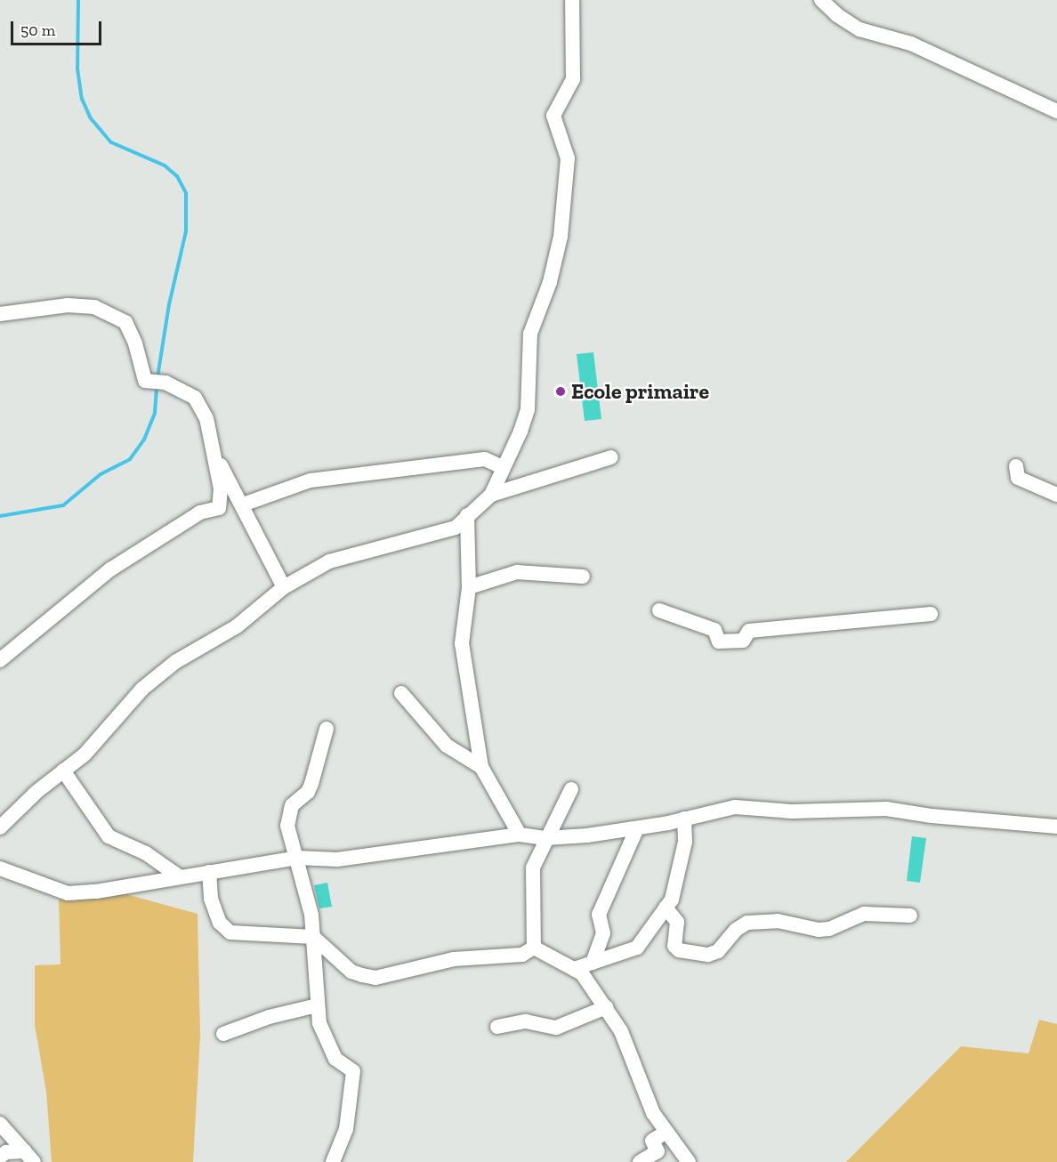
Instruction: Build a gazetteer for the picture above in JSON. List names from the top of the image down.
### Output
{
  "places": ["Ecole primaire"],
  "scale_bar": "50 m"
}
